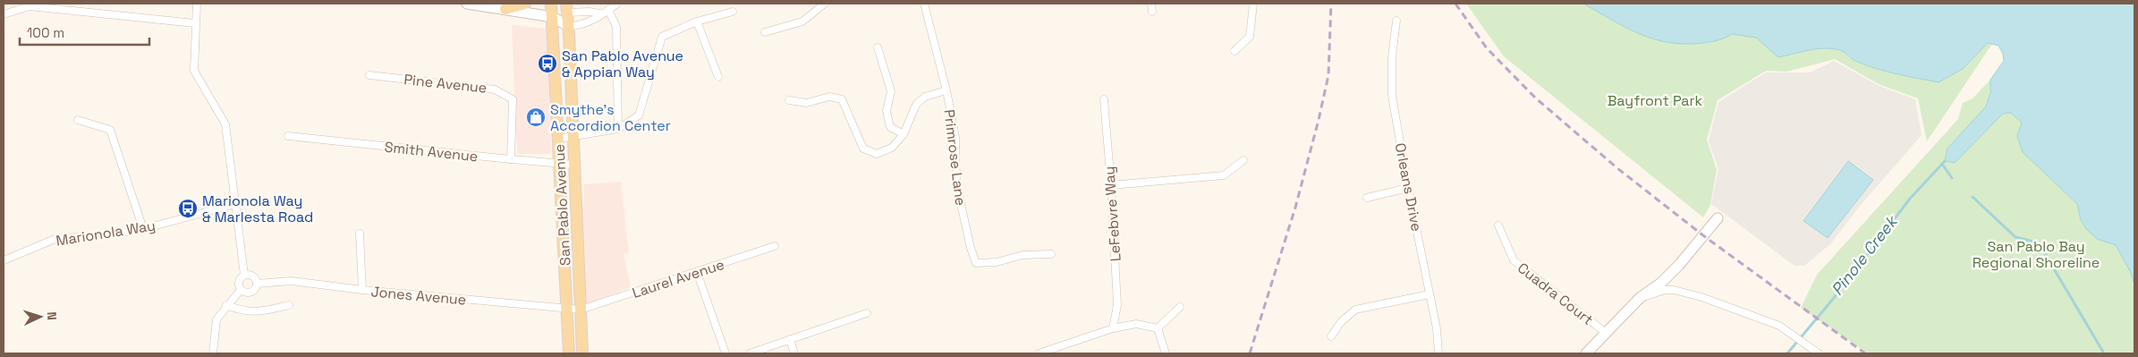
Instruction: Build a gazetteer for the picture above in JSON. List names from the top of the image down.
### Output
{
  "streets": {
    "main road": ["San Pablo Avenue"],
    "street": [
      "Pine Avenue",
      "Smith Avenue",
      "Primrose Lane",
      "Orleans Drive",
      "LeFebvre Way",
      "Marionola Way",
      "Laurel Avenue",
      "Cuadra Court",
      "Jones Avenue"
    ]
  },
  "crossings": [
    ["Pine Avenue", "Smith Avenue"],
    ["Smith Avenue", "San Pablo Avenue"],
    ["San Pablo Avenue", "Laurel Avenue"],
    ["San Pablo Avenue", "Jones Avenue"],
    ["Laurel Avenue", "Jones Avenue"]
  ],
  "water": ["Pinole Creek"],
  "parks": ["Bayfront Park", "San Pablo Bay Regional Shoreline"],
  "places": {
    "bus stop": ["San Pablo Avenue & Appian Way", "Marionola Way & Marlesta Road"],
    "shop": ["Smythe's Accordion Center"]
  },
  "scale_bar": "100 m",
  "north": "right"
}
